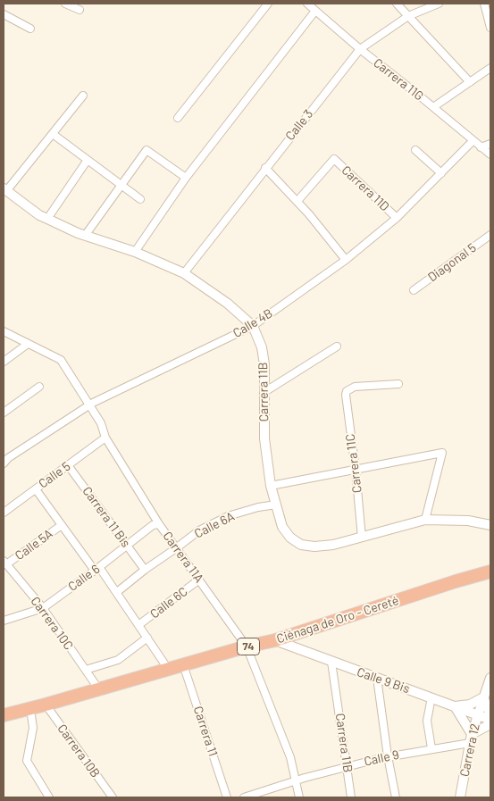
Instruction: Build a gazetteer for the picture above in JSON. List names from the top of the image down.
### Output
{
  "streets": {
    "highway": ["Ciénaga de Oro - Cereté", "74"],
    "street": [
      "Carrera 11G",
      "Calle 3",
      "Carrera 11D",
      "Diagonal 5",
      "Calle 4B",
      "Carrera 11B",
      "Carrera 11C",
      "Calle 5",
      "Carrera 11 Bis",
      "Calle 6A",
      "Calle 5A",
      "Carrera 11A",
      "Calle 6",
      "Calle 6C",
      "Carrera 10C",
      "Calle 9 Bis",
      "Carrera 11",
      "Carrera 12",
      "Carrera 10B",
      "Calle 9"
    ]
  },
  "crossings": [
    ["Carrera 11G", "Calle 3"],
    ["Carrera 11G", "Calle 4B"],
    ["Calle 3", "Carrera 11B"],
    ["Carrera 11D", "Calle 4B"],
    ["Calle 4B", "Carrera 11B"],
    ["Calle 4B", "Carrera 11A"],
    ["Carrera 11B", "Carrera 11C"],
    ["Carrera 11B", "Calle 6A"],
    ["Carrera 11B", "Calle 9 Bis"],
    ["Carrera 11B", "Calle 9"],
    ["Calle 5", "Carrera 11 Bis"],
    ["Calle 5", "Carrera 11A"],
    ["Carrera 11 Bis", "Calle 6A"],
    ["Carrera 11 Bis", "Calle 6"],
    ["Calle 6A", "Carrera 11A"],
    ["Calle 5A", "Carrera 10C"],
    ["Carrera 11A", "Calle 6"],
    ["Carrera 11A", "Calle 6C"],
    ["Carrera 11A", "Ciénaga de Oro - Cereté"],
    ["Carrera 11A", "Calle 9"],
    ["Calle 6", "Carrera 10C"],
    ["Ciénaga de Oro - Cereté", "Carrera 10C"],
    ["Ciénaga de Oro - Cereté", "Calle 9 Bis"],
    ["Ciénaga de Oro - Cereté", "Carrera 11"],
    ["Ciénaga de Oro - Cereté", "Carrera 10B"],
    ["Calle 9 Bis", "Carrera 12"],
    ["Carrera 12", "Calle 9"]
  ]
}
